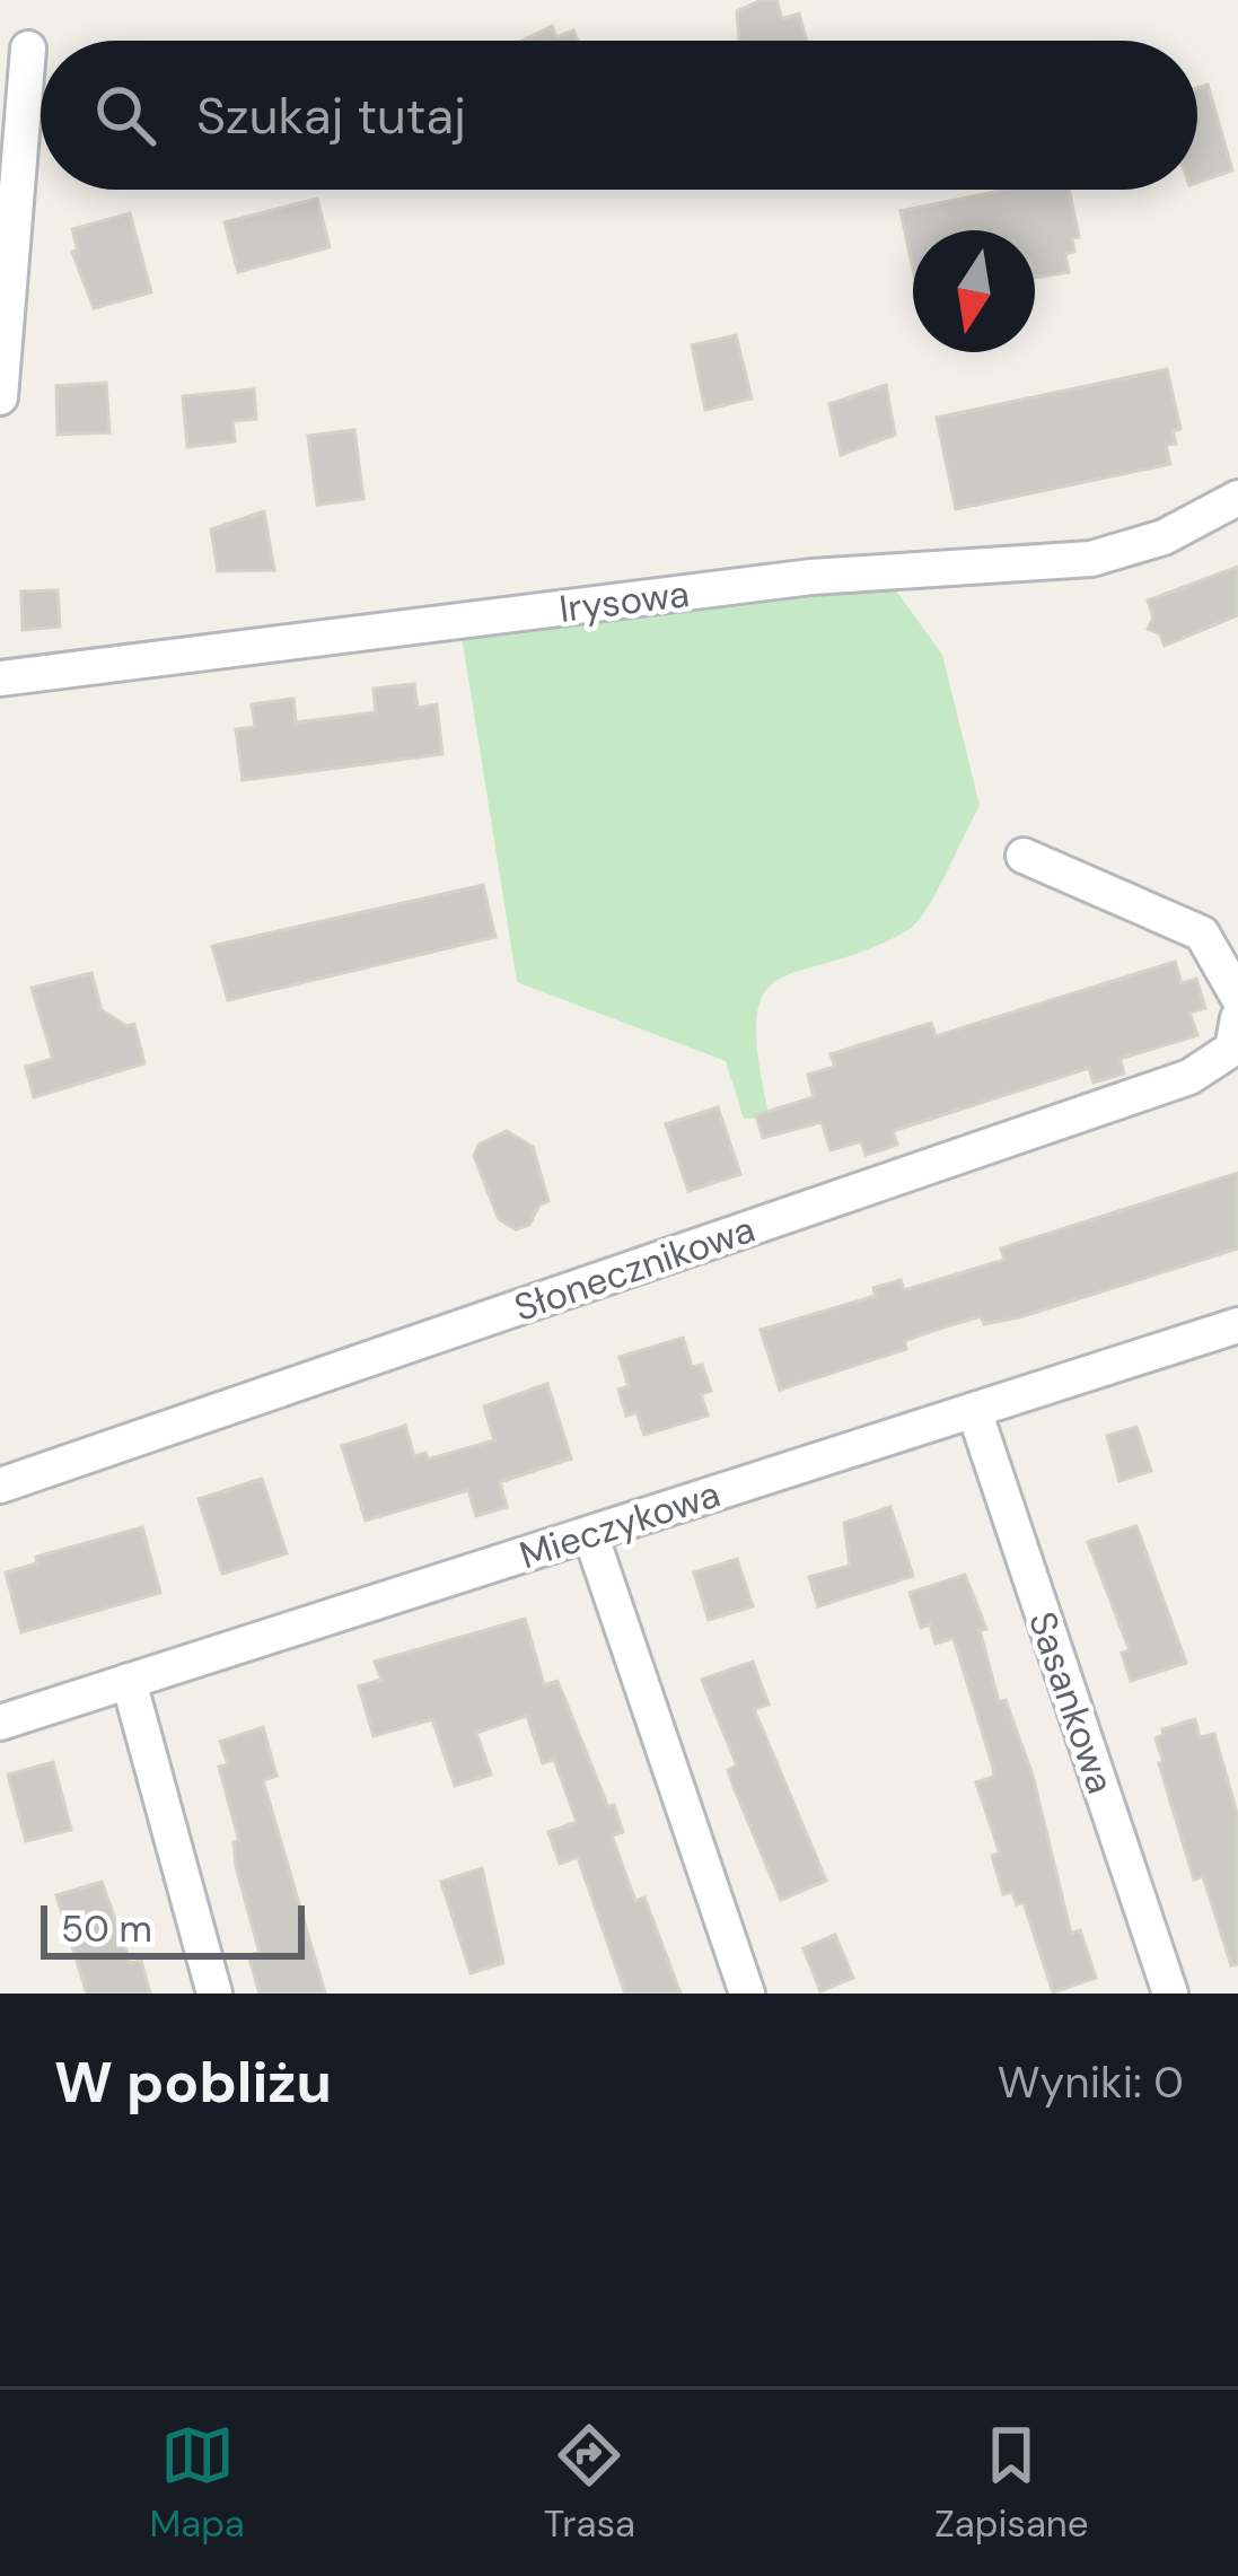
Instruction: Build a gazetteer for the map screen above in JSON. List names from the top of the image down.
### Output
{
  "streets": {
    "street": [
      "Irysowa",
      "Słonecznikowa",
      "Mieczykowa",
      "Sasankowa"
    ]
  },
  "crossings": [
    ["Mieczykowa", "Sasankowa"]
  ],
  "scale_bar": "50 m",
  "north": "bottom",
  "page": {
    "search": "Szukaj tutaj",
    "scale": "50 m",
    "heading": ["W pobliżu", "Wyniki: 0"],
    "nav": ["Mapa", "Trasa", "Zapisane"]
  }
}
